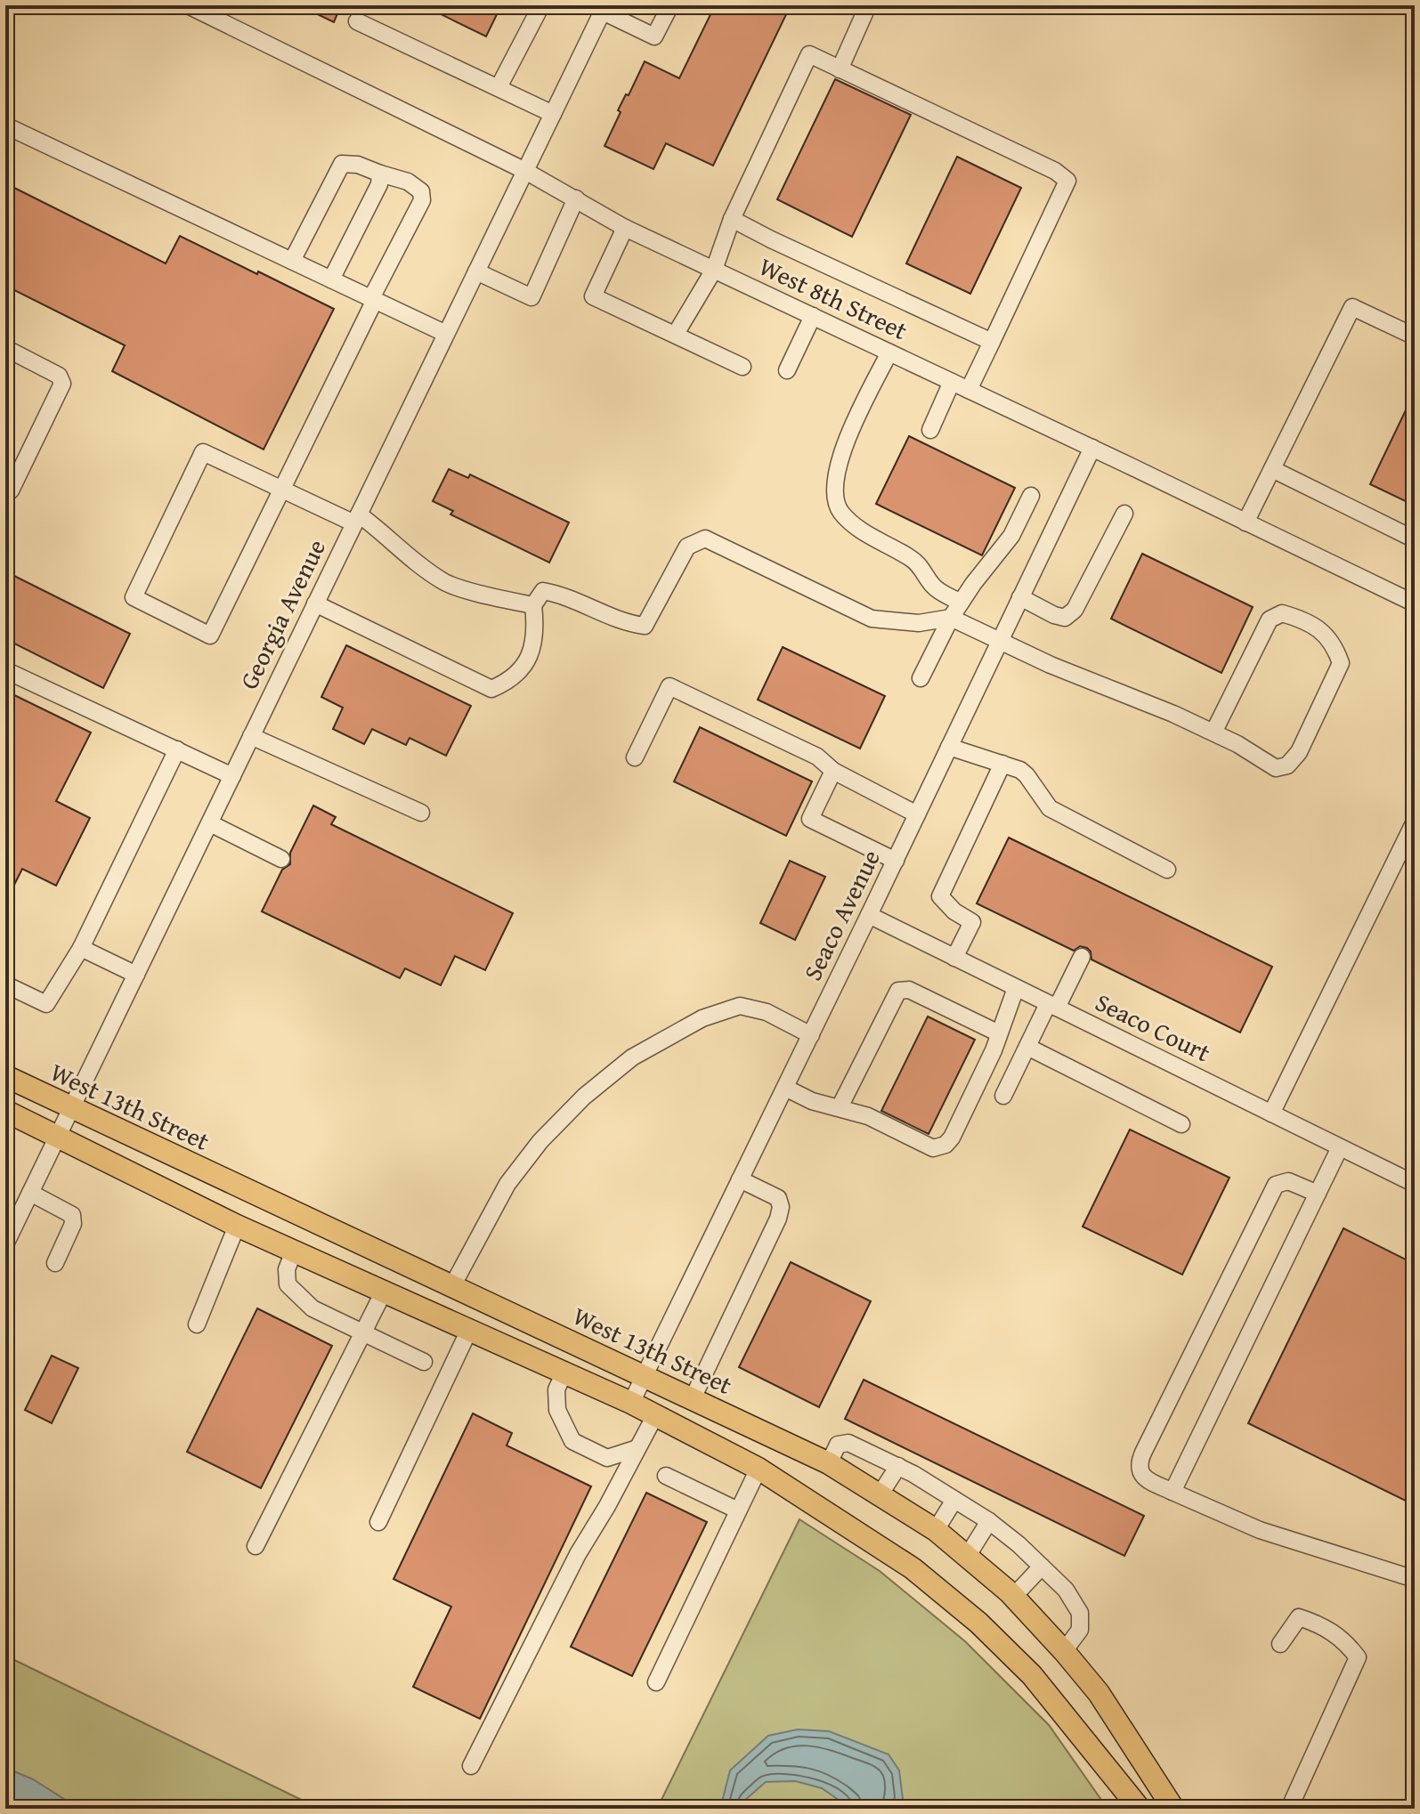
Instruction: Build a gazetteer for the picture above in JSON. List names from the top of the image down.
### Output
{
  "streets": {
    "main road": ["West 13th Street"],
    "street": [
      "West 8th Street",
      "Georgia Avenue",
      "Seaco Avenue",
      "Seaco Court"
    ]
  },
  "crossings": [
    ["West 8th Street", "Georgia Avenue"],
    ["West 8th Street", "Seaco Avenue"],
    ["Georgia Avenue", "West 13th Street"],
    ["Seaco Avenue", "Seaco Court"],
    ["Seaco Avenue", "West 13th Street"]
  ]
}
